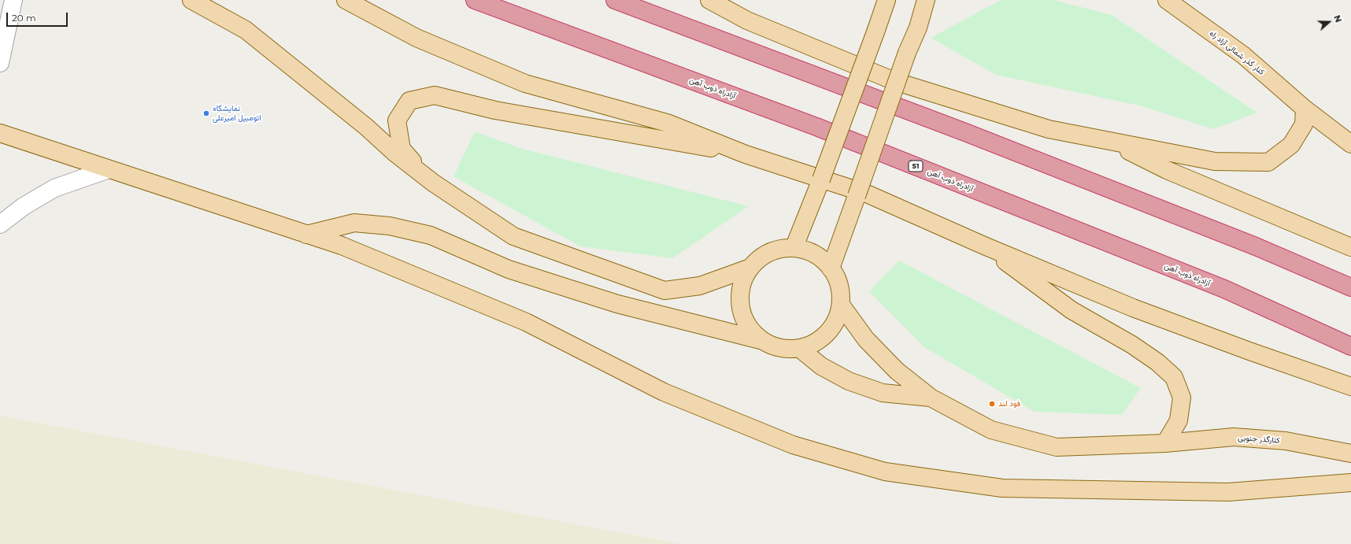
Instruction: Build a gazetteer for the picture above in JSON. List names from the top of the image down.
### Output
{
  "streets": {
    "highway": ["آزادراه ذوب آهن", "51"],
    "main road": ["کنار گذر شمالی آزاد راه", "کنارگذر جنوبی"]
  },
  "places": ["نمایشگاه اتومبیل امیرعلی", "فود لند"],
  "scale_bar": "20 m",
  "north": "right"
}
